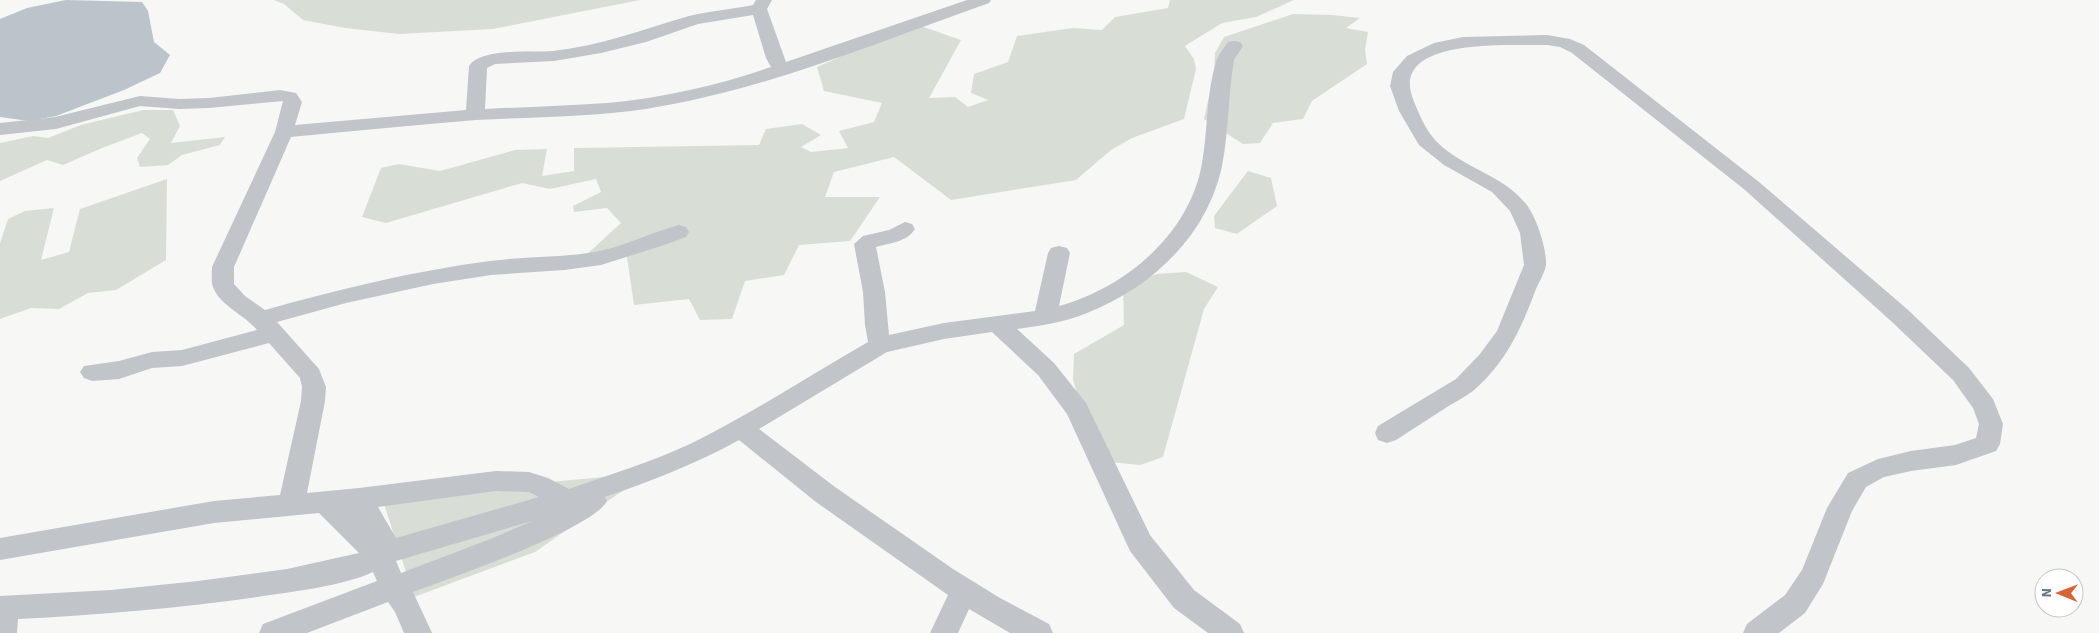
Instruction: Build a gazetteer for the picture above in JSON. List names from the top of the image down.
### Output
{
  "north": "left"
}
